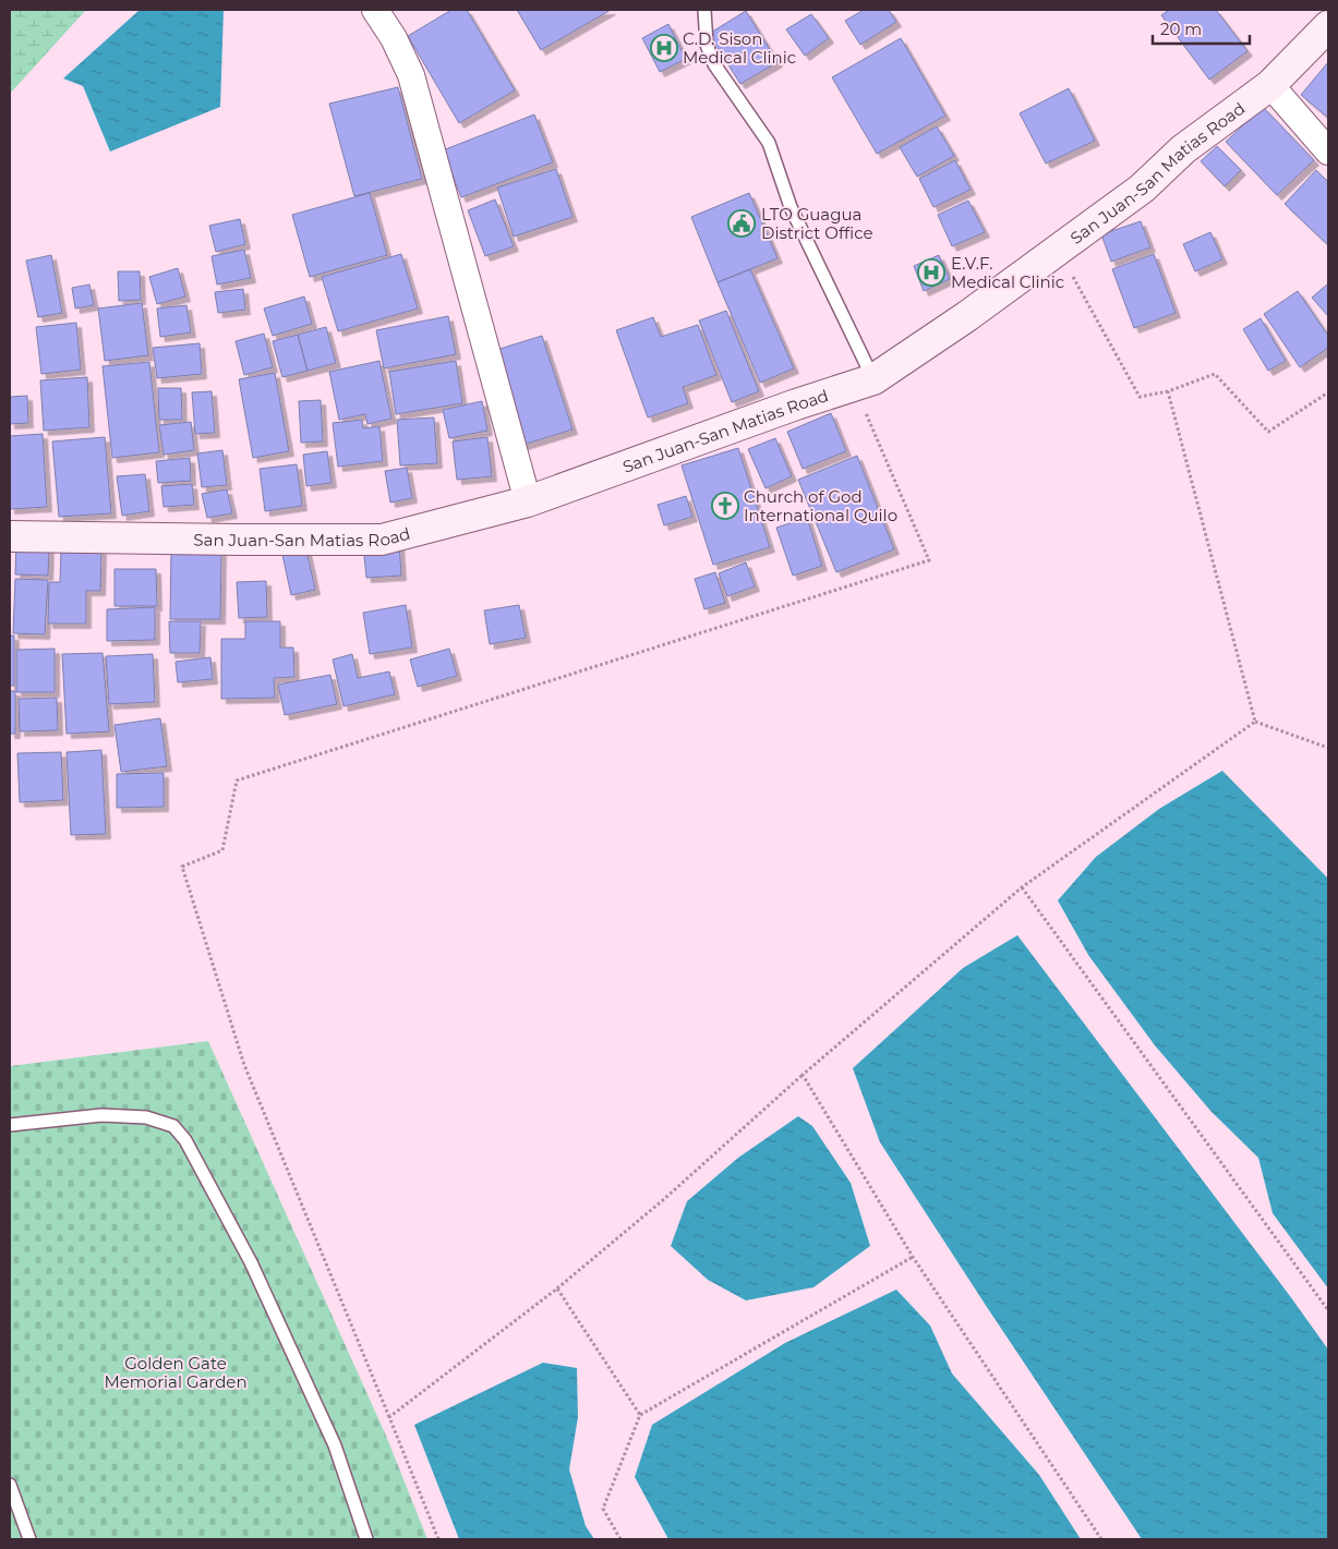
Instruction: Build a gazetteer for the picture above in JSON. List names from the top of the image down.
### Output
{
  "streets": {
    "street": ["San Juan-San Matias Road"]
  },
  "parks": ["Golden Gate Memorial Garden"],
  "places": {
    "hospital": ["C.D. Sison Medical Clinic", "E.V.F. Medical Clinic"],
    "public building": ["LTO Guagua District Office"],
    "church": ["Church of God International Quilo"]
  },
  "scale_bar": "20 m"
}
